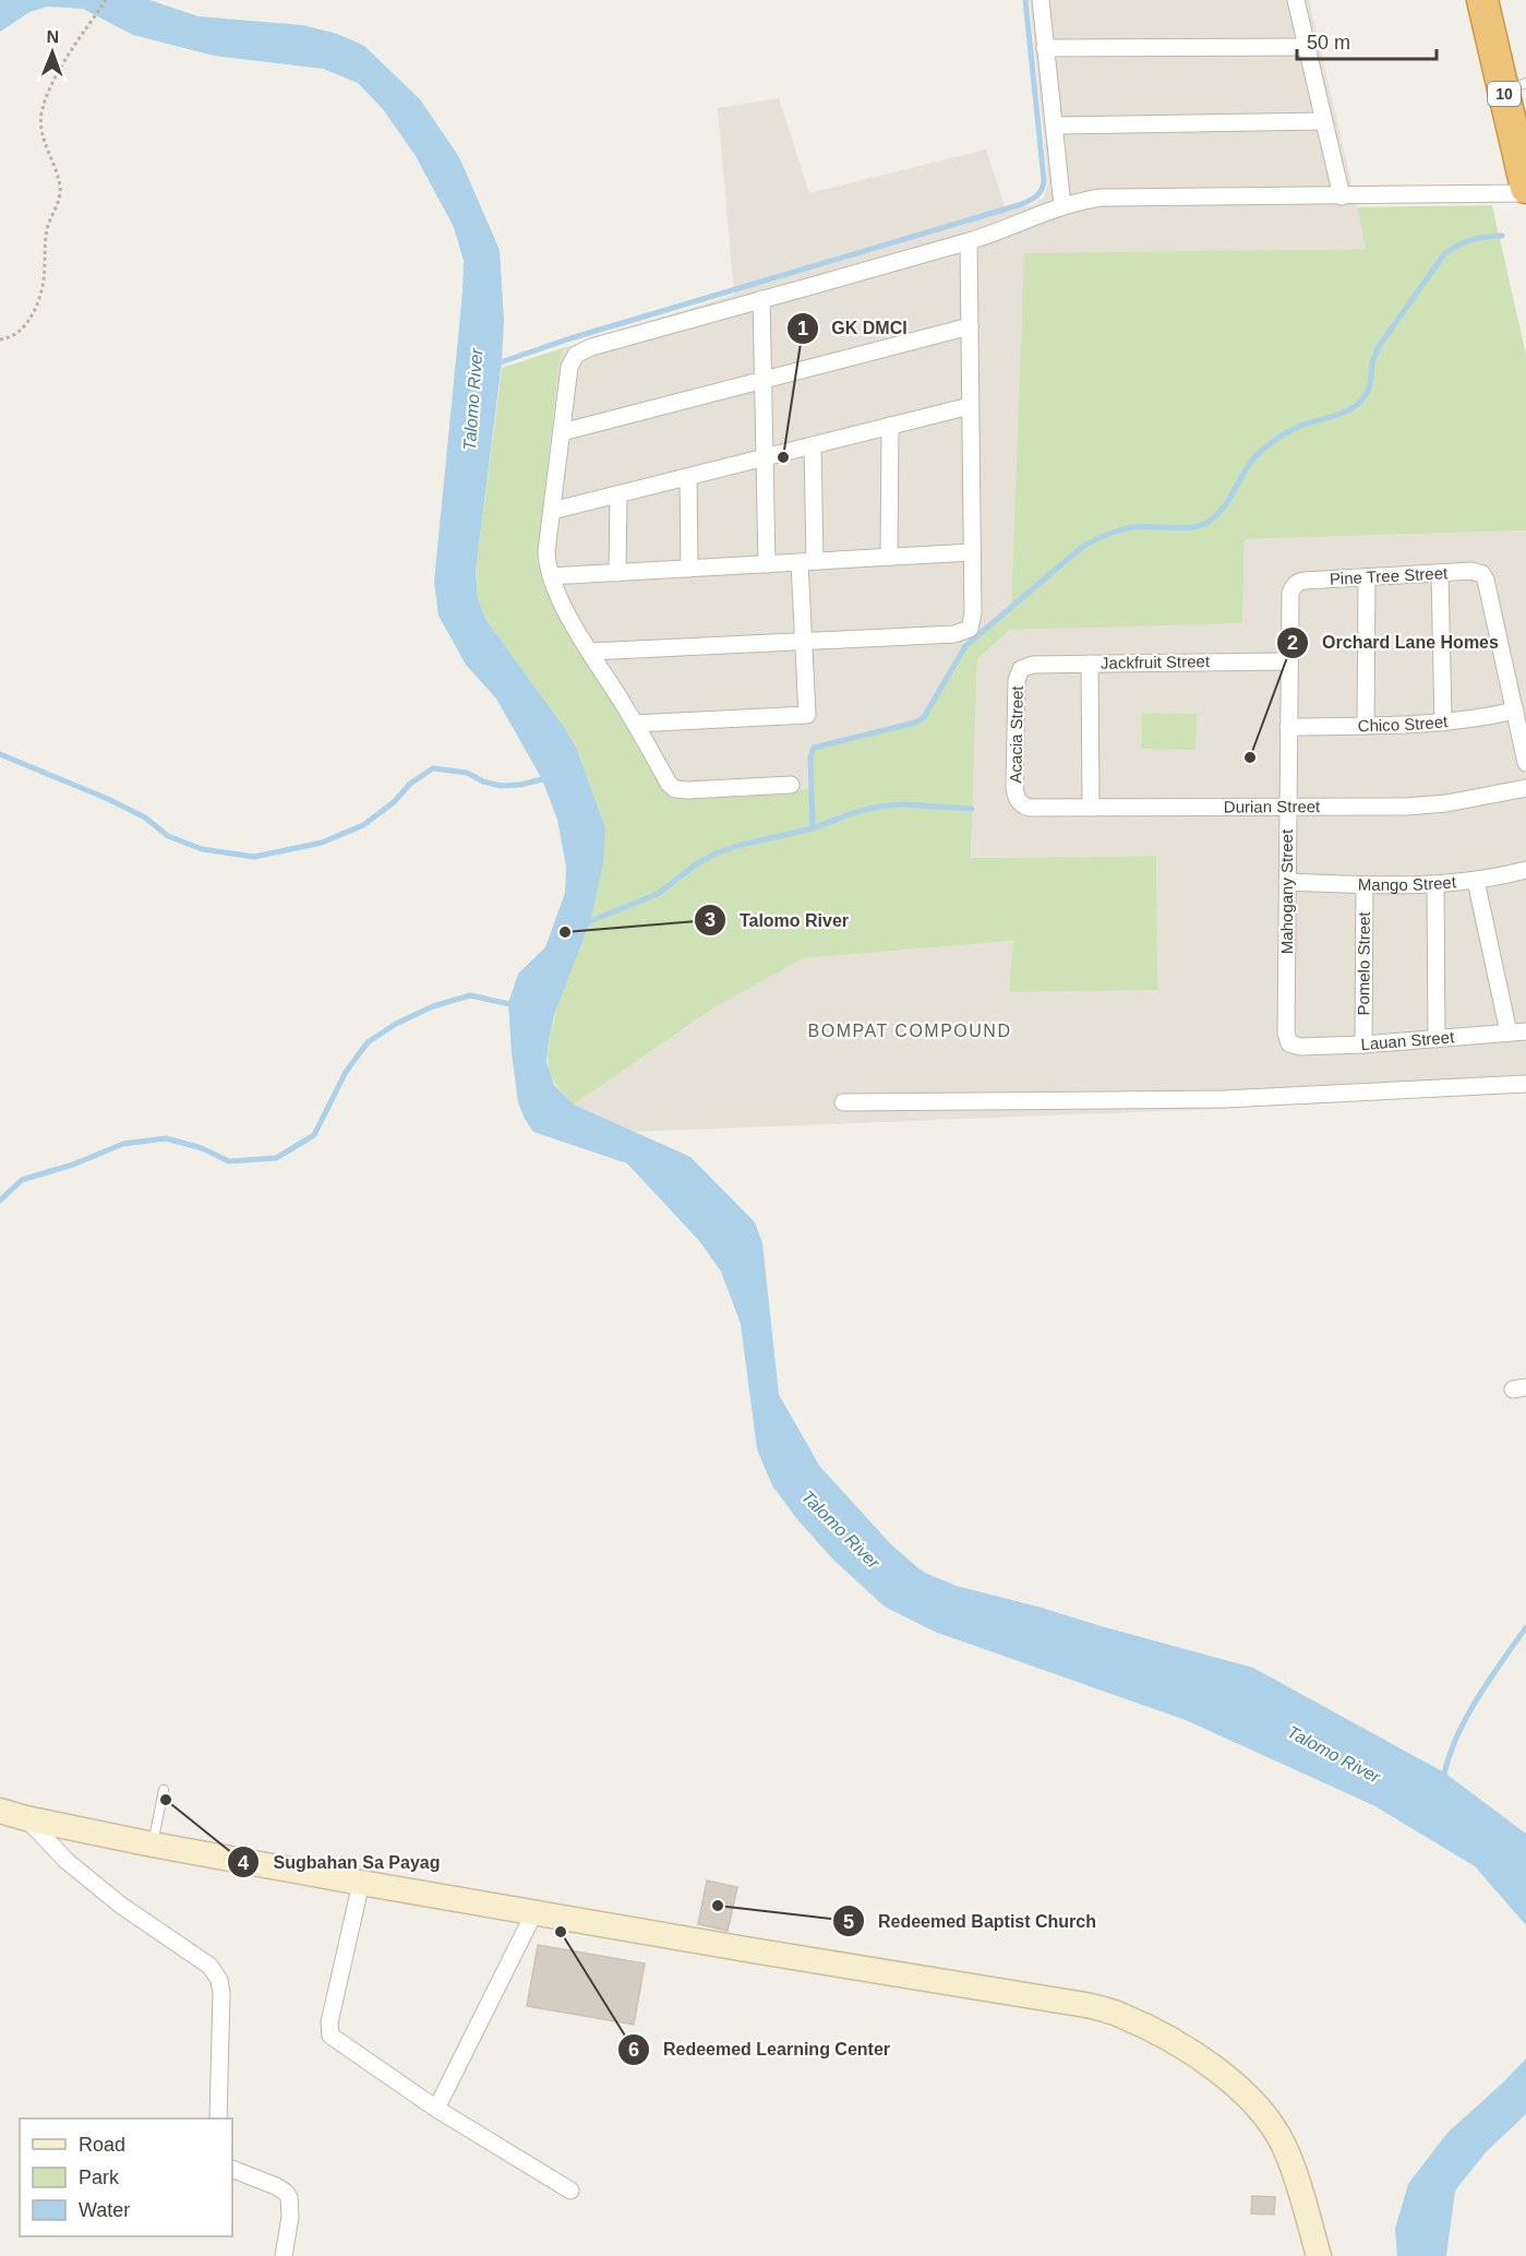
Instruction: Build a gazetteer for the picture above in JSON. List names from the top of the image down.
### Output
{
  "streets": {
    "highway": ["10"],
    "street": [
      "Pine Tree Street",
      "Jackfruit Street",
      "Chico Street",
      "Acacia Street",
      "Durian Street",
      "Mango Street",
      "Mahogany Street",
      "Pomelo Street",
      "Lauan Street"
    ]
  },
  "crossings": [
    ["Pine Tree Street", "Chico Street"],
    ["Pine Tree Street", "Mahogany Street"],
    ["Jackfruit Street", "Acacia Street"],
    ["Jackfruit Street", "Mahogany Street"],
    ["Chico Street", "Mahogany Street"],
    ["Acacia Street", "Durian Street"],
    ["Durian Street", "Mahogany Street"],
    ["Mango Street", "Mahogany Street"],
    ["Mango Street", "Pomelo Street"],
    ["Mahogany Street", "Lauan Street"],
    ["Pomelo Street", "Lauan Street"]
  ],
  "districts": ["BOMPAT COMPOUND"],
  "water": ["Talomo River"],
  "places": [
    "GK DMCI",
    "Orchard Lane Homes",
    "Talomo River",
    "Sugbahan Sa Payag",
    "Redeemed Baptist Church",
    "Redeemed Learning Center"
  ],
  "legend": ["Road", "Park", "Water"],
  "scale_bar": "50 m",
  "north": "top"
}
